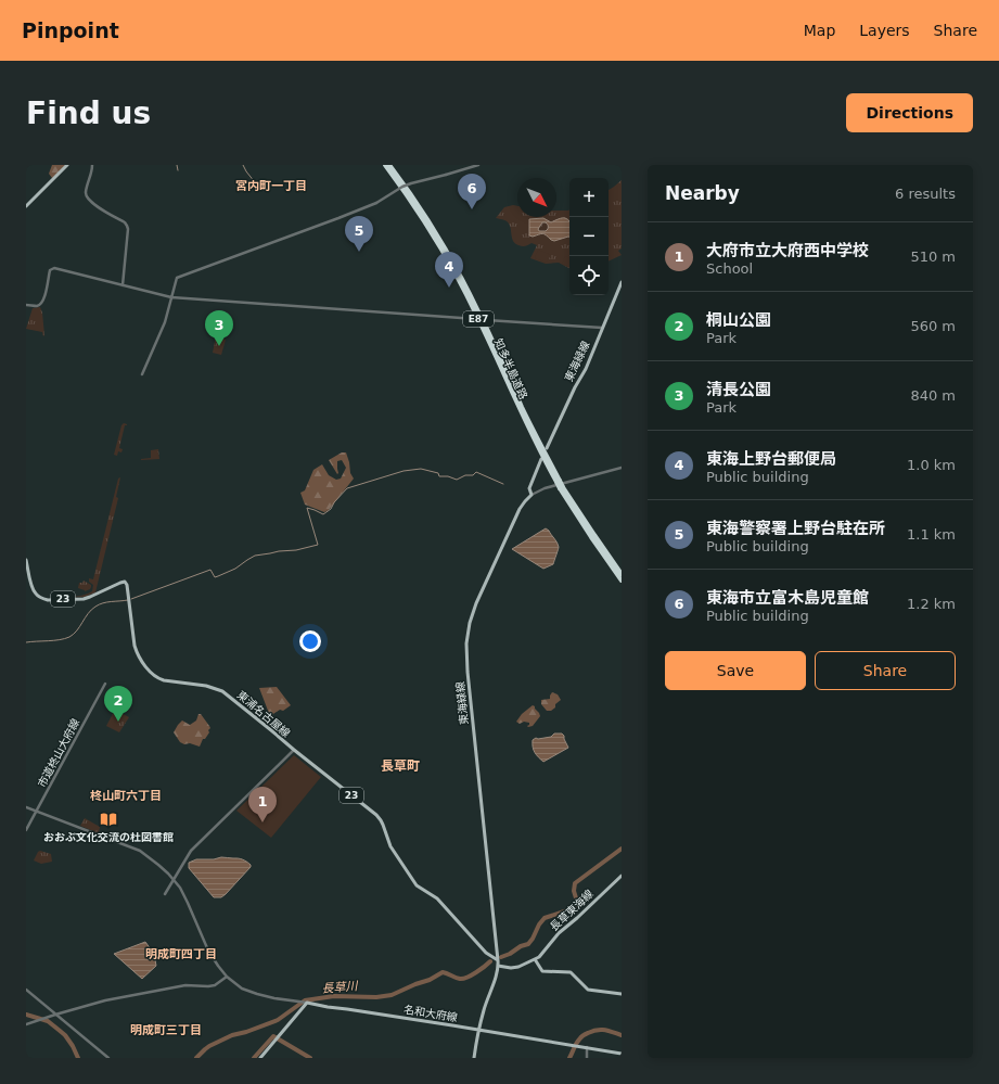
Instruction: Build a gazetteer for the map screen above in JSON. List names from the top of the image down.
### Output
{
  "streets": {
    "highway": ["E87", "知多半島道路"],
    "main road": [
      "東海緑線",
      "23",
      "東浦名古屋線",
      "長草東海線",
      "名和大府線"
    ],
    "street": ["市道柊山大府線"]
  },
  "crossings": [
    ["東海緑線", "東浦名古屋線"]
  ],
  "districts": [
    "宮内町一丁目",
    "長草町",
    "柊山町六丁目",
    "明成町四丁目",
    "明成町三丁目"
  ],
  "water": ["長草川"],
  "places": {
    "library": ["おおぶ文化交流の杜図書館"]
  },
  "north": "bottom right",
  "page": {
    "header": "Pinpoint",
    "nav": ["Map", "Layers", "Share"],
    "buttons": [
      "Directions",
      ["Save", "Share"]
    ],
    "title": "Find us",
    "heading": ["Nearby", "6 results"],
    "pins": [
      "6",
      "5",
      "4",
      "3",
      "2",
      "1"
    ],
    "map_buttons": ["+", "−"],
    "list": [
      {
        "mark": "1",
        "name": "大府市立大府西中学校",
        "note": "School",
        "value": "510 m"
      },
      {
        "mark": "2",
        "name": "桐山公園",
        "note": "Park",
        "value": "560 m"
      },
      {
        "mark": "3",
        "name": "清長公園",
        "note": "Park",
        "value": "840 m"
      },
      {
        "mark": "4",
        "name": "東海上野台郵便局",
        "note": "Public building",
        "value": "1.0 km"
      },
      {
        "mark": "5",
        "name": "東海警察署上野台駐在所",
        "note": "Public building",
        "value": "1.1 km"
      },
      {
        "mark": "6",
        "name": "東海市立富木島児童館",
        "note": "Public building",
        "value": "1.2 km"
      }
    ]
  }
}
